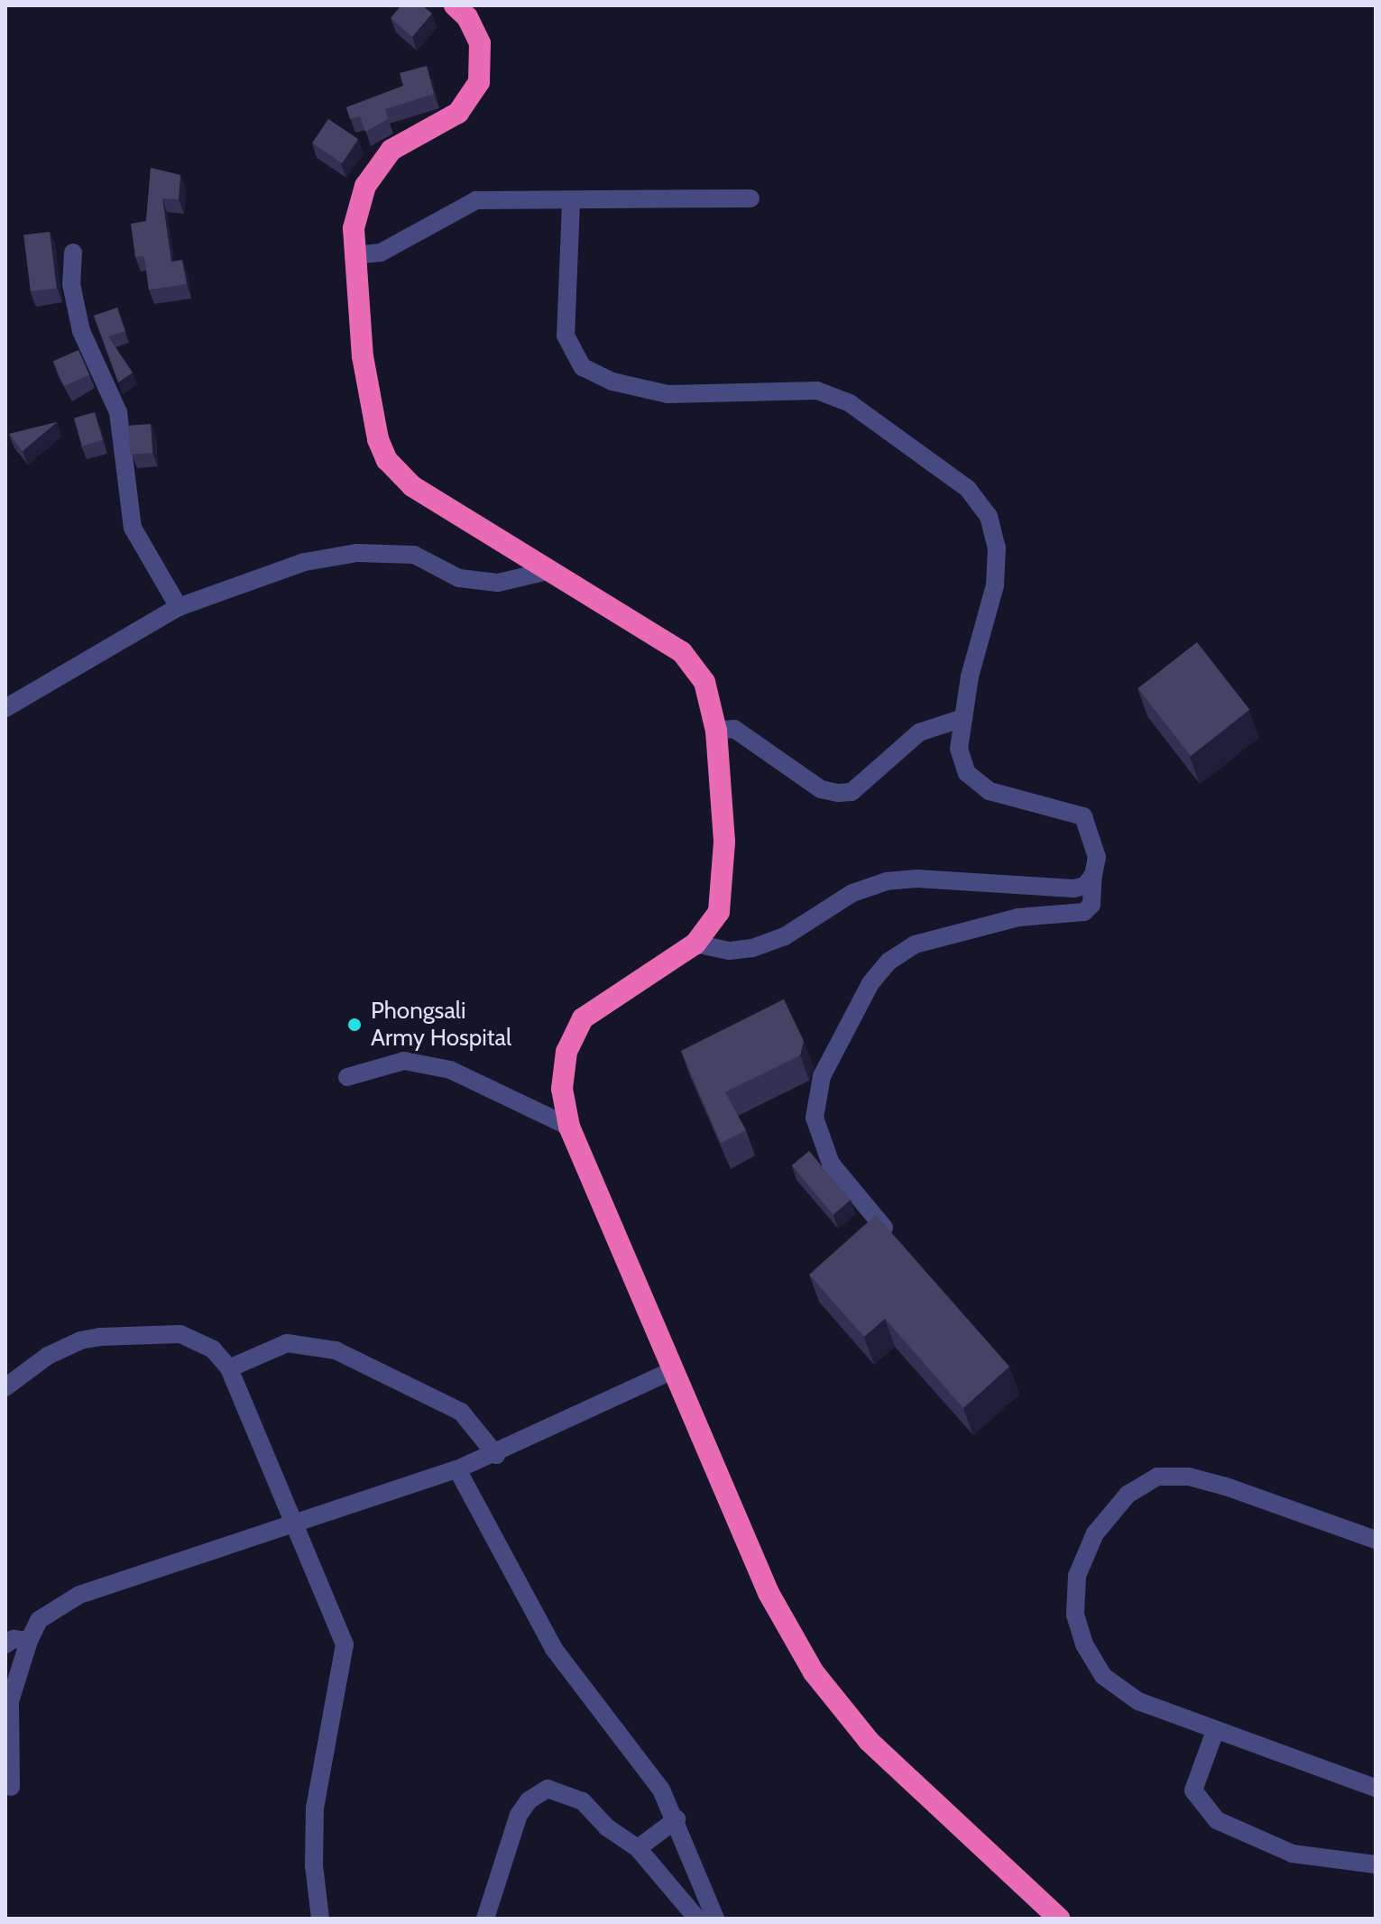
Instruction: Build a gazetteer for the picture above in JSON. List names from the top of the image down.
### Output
{
  "places": ["Phongsali Army Hospital"]
}
